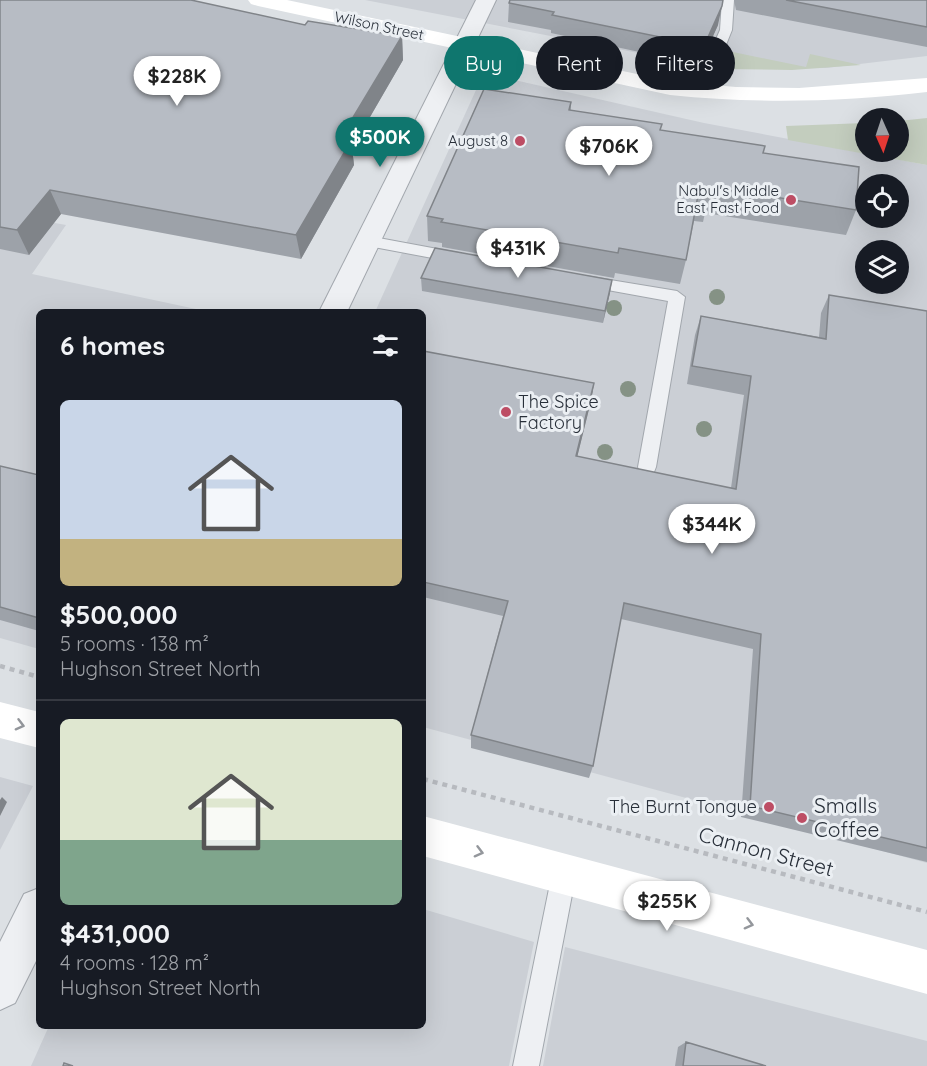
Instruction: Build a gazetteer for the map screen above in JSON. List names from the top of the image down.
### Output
{
  "streets": {
    "main road": ["Wilson Street"],
    "path": ["Cannon Street"]
  },
  "places": [
    "August 8",
    "Nabul's Middle East Fast Food",
    "The Spice Factory",
    "The Burnt Tongue",
    "Smalls Coffee"
  ],
  "north": "bottom",
  "page": {
    "chip": ["Buy", "Rent", "Filters"],
    "price": [
      "$228K",
      "$500K",
      "$706K",
      "$431K",
      "$344K",
      "$255K"
    ],
    "heading": "6 homes",
    "list": [
      {
        "name": "$500,000",
        "note": "5 rooms · 138 m² · Hughson Street North"
      },
      {
        "name": "$431,000",
        "note": "4 rooms · 128 m² · Hughson Street North"
      }
    ]
  }
}
